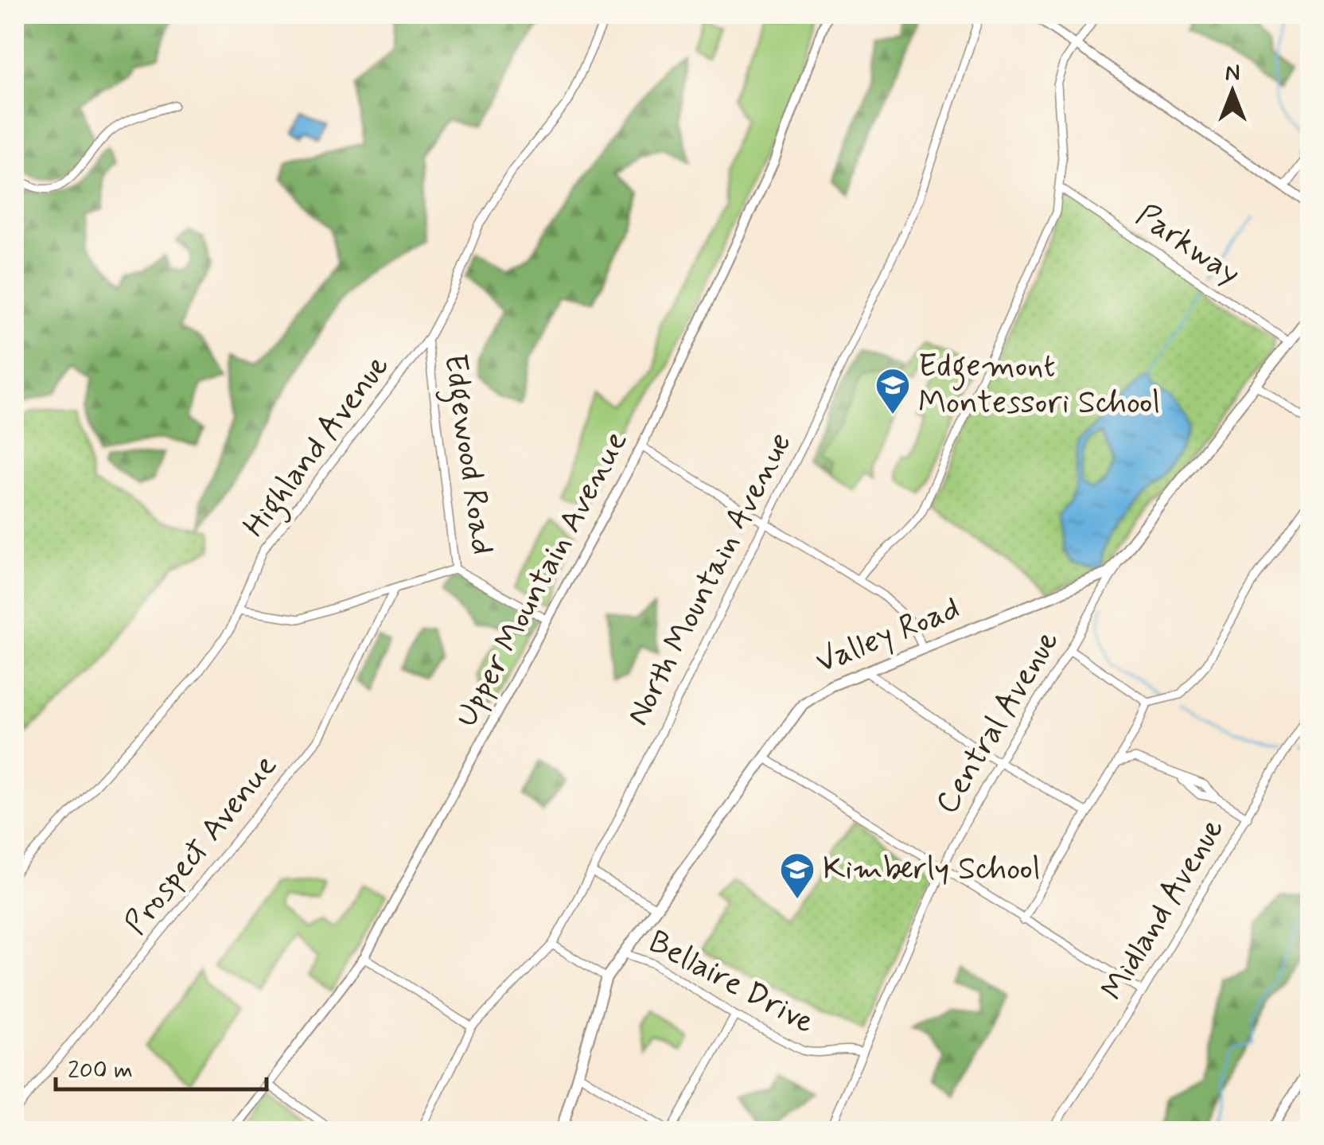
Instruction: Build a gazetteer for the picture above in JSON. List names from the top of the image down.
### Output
{
  "streets": {
    "main road": ["Valley Road"],
    "street": [
      "Parkway",
      "Highland Avenue",
      "Edgewood Road",
      "Upper Mountain Avenue",
      "North Mountain Avenue",
      "Central Avenue",
      "Prospect Avenue",
      "Midland Avenue",
      "Bellaire Drive"
    ]
  },
  "crossings": [
    ["Parkway", "Valley Road"],
    ["Highland Avenue", "Edgewood Road"],
    ["Edgewood Road", "Upper Mountain Avenue"],
    ["Valley Road", "Central Avenue"],
    ["Valley Road", "Bellaire Drive"],
    ["Central Avenue", "Bellaire Drive"]
  ],
  "places": {
    "school or university": ["Edgemont Montessori School", "Kimberly School"]
  },
  "scale_bar": "200 m",
  "north": "top"
}
